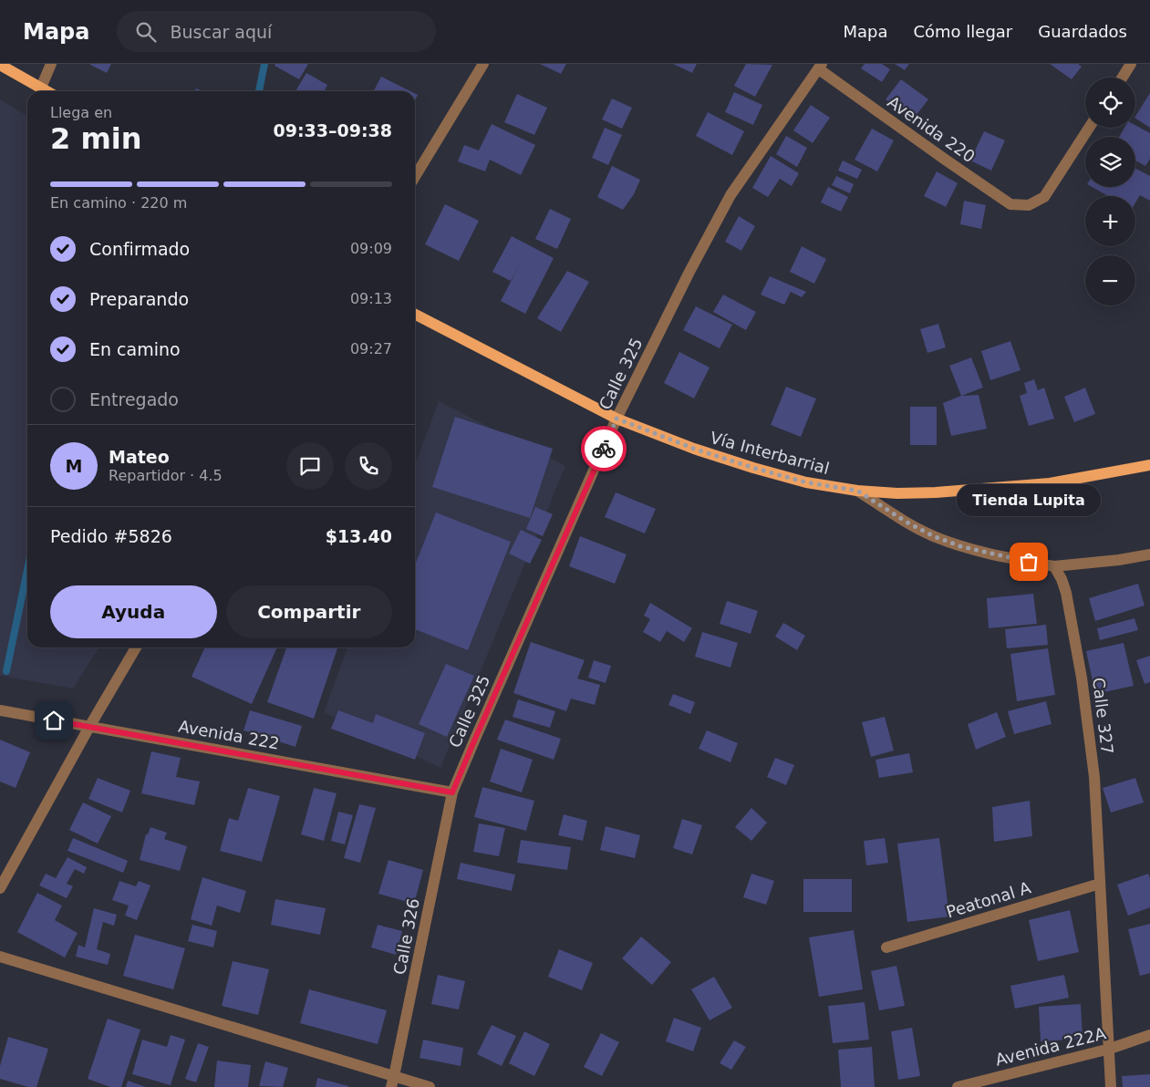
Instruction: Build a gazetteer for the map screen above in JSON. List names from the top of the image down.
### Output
{
  "streets": {
    "main road": ["Vía Interbarrial"],
    "street": [
      "Avenida 220",
      "Calle 325",
      "Calle 327",
      "Avenida 222",
      "Peatonal A",
      "Calle 326",
      "Avenida 222A"
    ]
  },
  "crossings": [
    ["Avenida 220", "Calle 325"],
    ["Calle 325", "Vía Interbarrial"],
    ["Calle 325", "Avenida 222"],
    ["Calle 325", "Calle 326"],
    ["Calle 327", "Peatonal A"],
    ["Calle 327", "Avenida 222A"],
    ["Avenida 222", "Calle 326"]
  ],
  "places": ["Tienda Lupita"],
  "page": {
    "header": "Mapa",
    "search": "Buscar aquí",
    "nav": ["Mapa", "Cómo llegar", "Guardados"],
    "map_buttons": ["+", "−"],
    "heading": ["2 min", "Llega en", "09:33–09:38"],
    "panel": [
      "Mateo",
      "Repartidor · 4.5",
      "Pedido #5826",
      "$13.40"
    ],
    "bar": "En camino · 220 m",
    "list": [
      ["Confirmado", "09:09"],
      ["Preparando", "09:13"],
      ["En camino", "09:27"],
      "Entregado"
    ],
    "round": "M",
    "bubble": "Tienda Lupita",
    "buttons": ["Ayuda", "Compartir"]
  }
}
